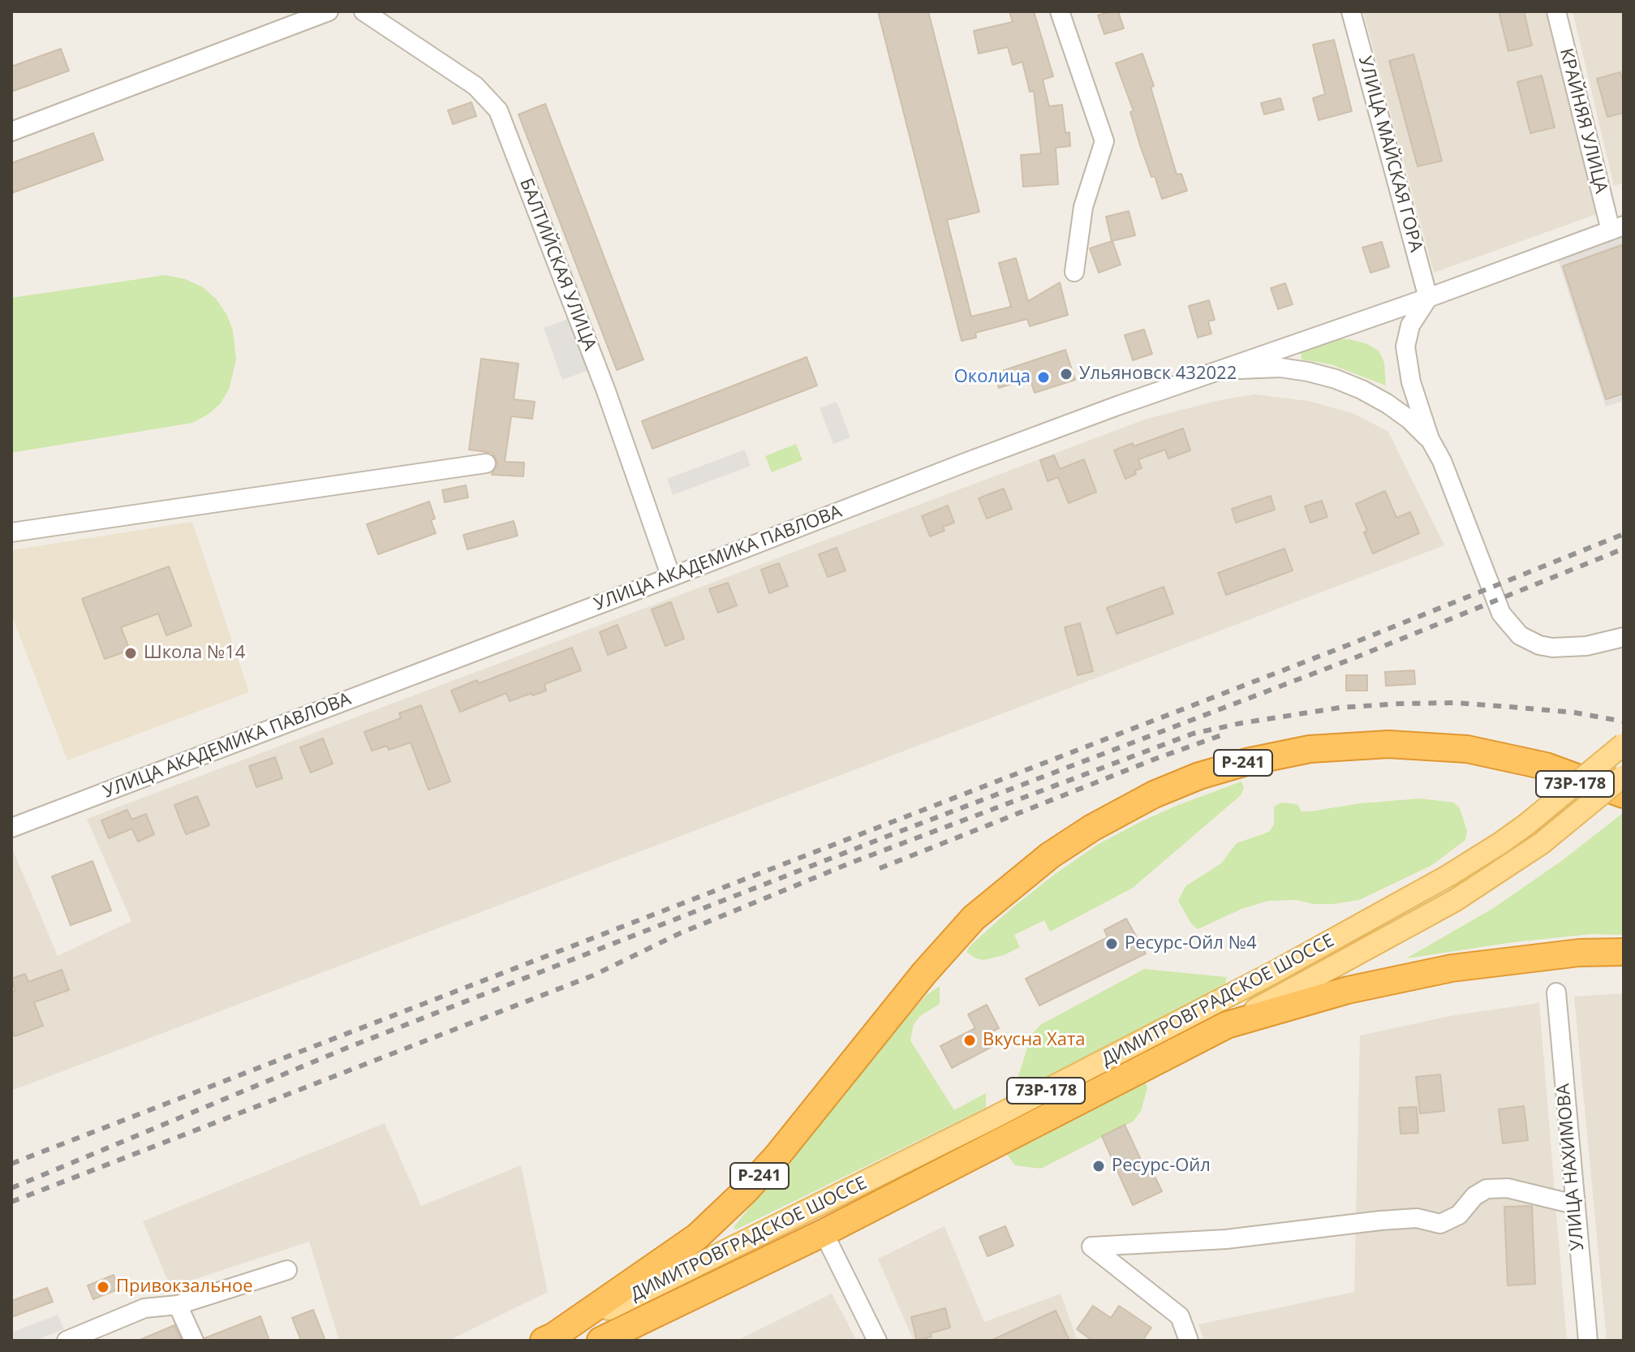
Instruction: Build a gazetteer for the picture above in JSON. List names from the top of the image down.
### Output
{
  "streets": {
    "highway": ["Р-241", "ДИМИТРОВГРАДСКОЕ ШОССЕ"],
    "main road": ["73Р-178"],
    "street": [
      "КРАЙНЯЯ УЛИЦА",
      "УЛИЦА МАЙСКАЯ ГОРА",
      "БАЛТИЙСКАЯ УЛИЦА",
      "УЛИЦА АКАДЕМИКА ПАВЛОВА",
      "УЛИЦА НАХИМОВА"
    ]
  },
  "crossings": [
    ["КРАЙНЯЯ УЛИЦА", "УЛИЦА АКАДЕМИКА ПАВЛОВА"],
    ["УЛИЦА МАЙСКАЯ ГОРА", "УЛИЦА АКАДЕМИКА ПАВЛОВА"],
    ["БАЛТИЙСКАЯ УЛИЦА", "УЛИЦА АКАДЕМИКА ПАВЛОВА"],
    ["Р-241", "ДИМИТРОВГРАДСКОЕ ШОССЕ"]
  ],
  "places": [
    "Ульяновск 432022",
    "Околица",
    "Школа №14",
    "Ресурс-Ойл №4",
    "Вкусна Хата",
    "Ресурс-Ойл",
    "Привокзальное"
  ]
}
